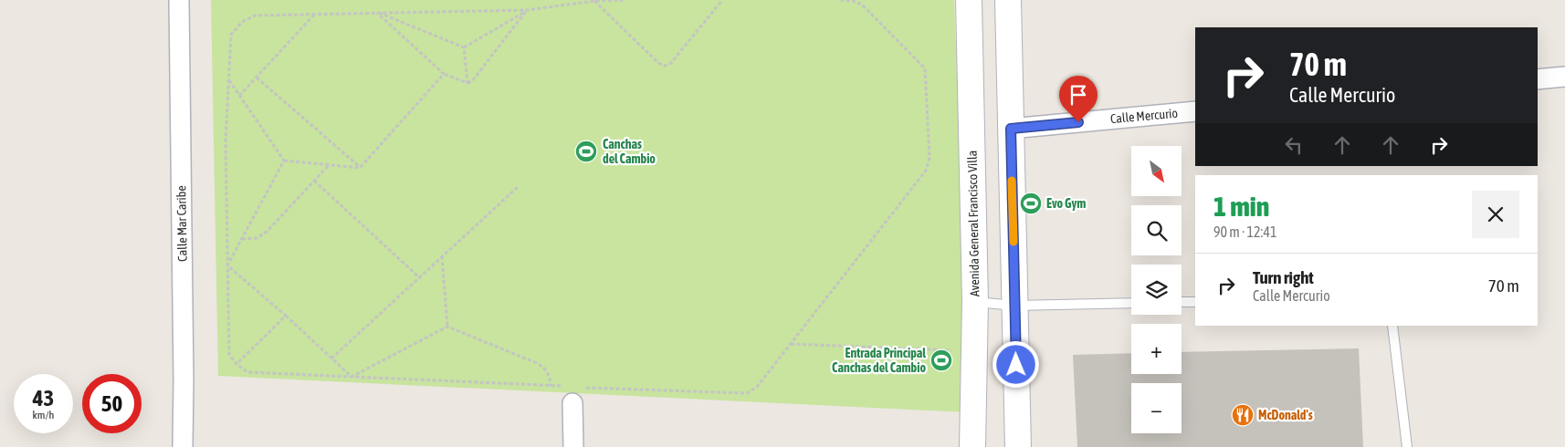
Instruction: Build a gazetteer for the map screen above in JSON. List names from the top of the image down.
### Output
{
  "streets": {
    "main road": ["Avenida General Francisco Villa"],
    "street": ["Calle Mercurio", "Calle Mar Caribe"]
  },
  "places": {
    "sports": ["Canchas del Cambio", "Evo Gym", "Entrada Principal Canchas del Cambio"],
    "restaurant": ["McDonald's"]
  },
  "north": "bottom right",
  "page": {
    "turn": ["70 m", "Calle Mercurio"],
    "map_buttons": ["+", "−"],
    "heading": ["1 min", "90 m · 12:41"],
    "list": [
      {
        "name": "Turn right",
        "note": "Calle Mercurio",
        "value": "70 m"
      }
    ],
    "speed": "43 km/h",
    "limit": "50"
  }
}
